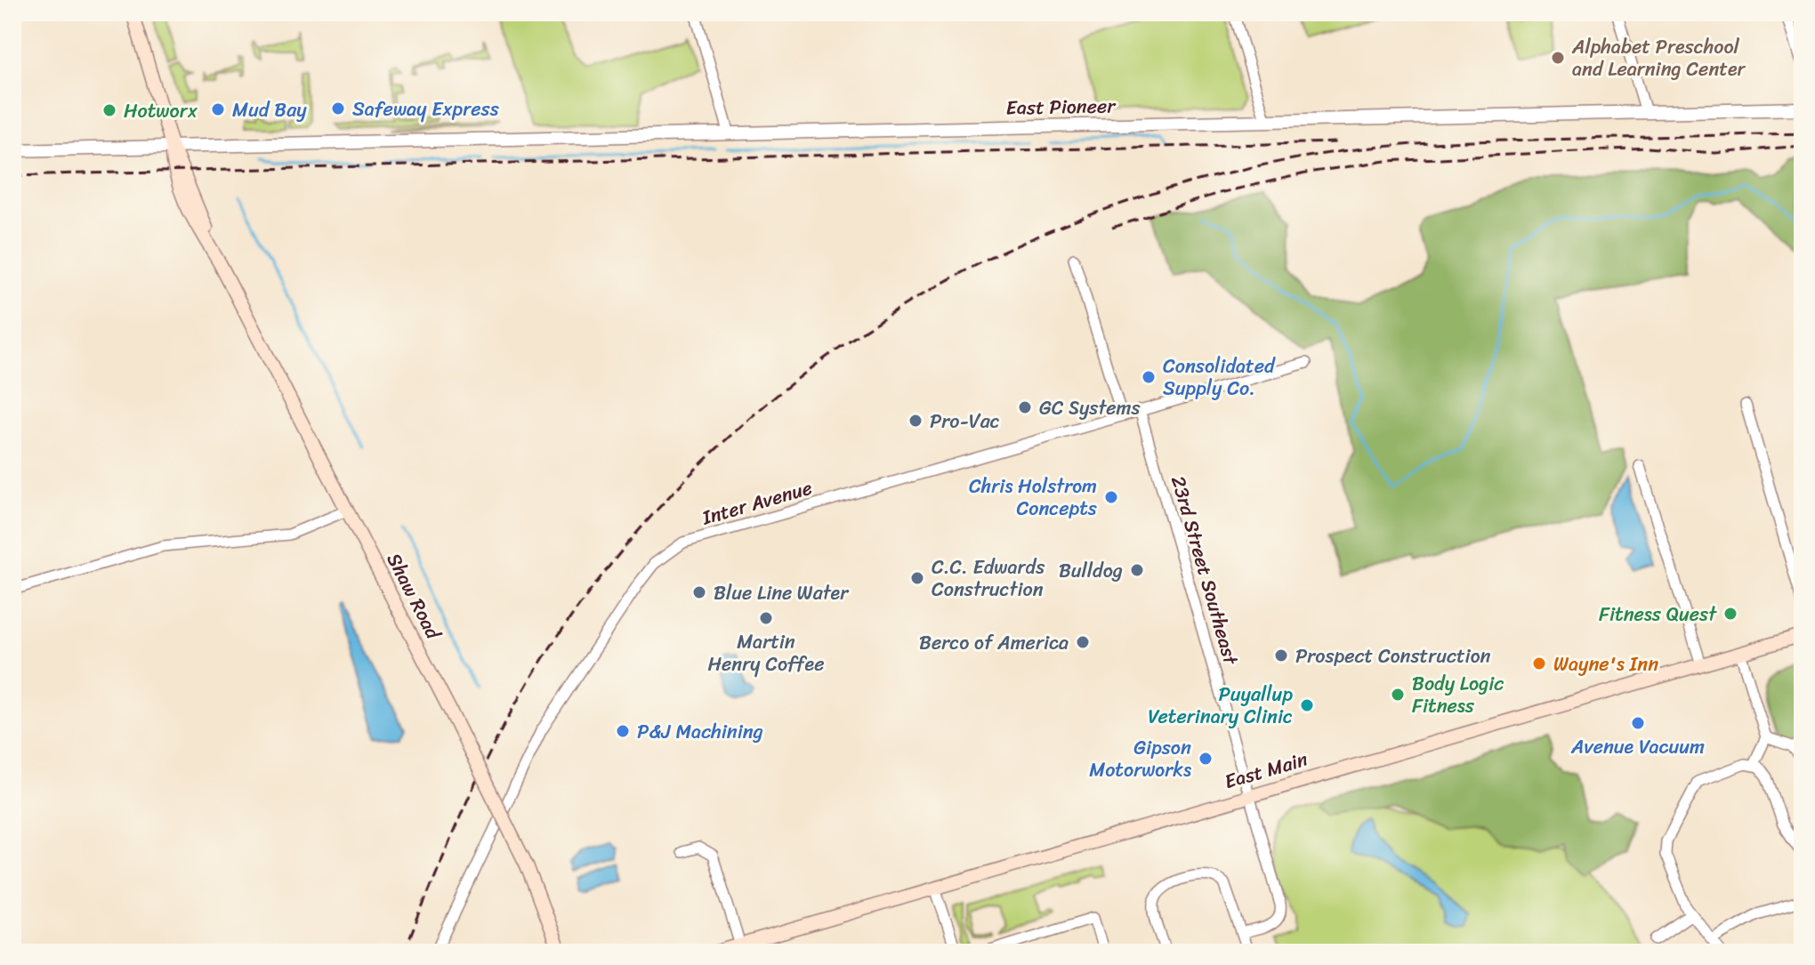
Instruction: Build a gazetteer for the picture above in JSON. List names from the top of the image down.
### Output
{
  "streets": {
    "main road": ["Shaw Road", "East Main"],
    "street": ["East Pioneer", "Inter Avenue", "23rd Street Southeast"]
  },
  "crossings": [
    ["East Pioneer", "Shaw Road"],
    ["Inter Avenue", "23rd Street Southeast"],
    ["23rd Street Southeast", "East Main"]
  ],
  "places": [
    "Alphabet Preschool and Learning Center",
    "Safeway Express",
    "Mud Bay",
    "Hotworx",
    "Consolidated Supply Co.",
    "GC Systems",
    "Pro-Vac",
    "Chris Holstrom Concepts",
    "Bulldog",
    "C.C. Edwards Construction",
    "Blue Line Water",
    "Fitness Quest",
    "Martin Henry Coffee",
    "Berco of America",
    "Prospect Construction",
    "Wayne's Inn",
    "Body Logic Fitness",
    "Puyallup Veterinary Clinic",
    "Avenue Vacuum",
    "P&J Machining",
    "Gipson Motorworks"
  ]
}
